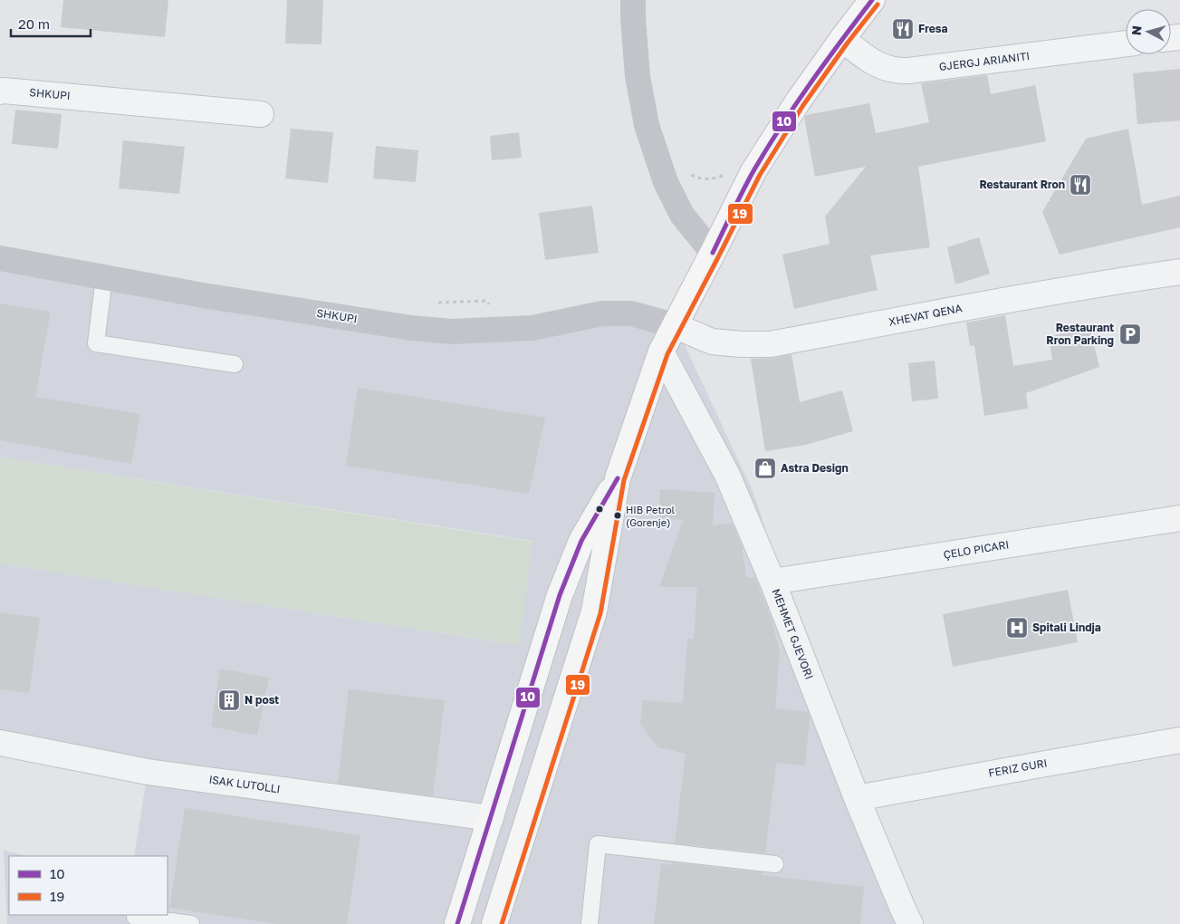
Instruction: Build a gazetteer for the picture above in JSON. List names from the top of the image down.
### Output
{
  "streets": {
    "street": [
      "GJERGJ ARIANITI",
      "SHKUPI",
      "XHEVAT QENA",
      "ÇELO PICARI",
      "MEHMET GJEVORI",
      "FERIZ GURI",
      "ISAK LUTOLLI"
    ]
  },
  "crossings": [
    ["SHKUPI", "XHEVAT QENA"],
    ["ÇELO PICARI", "MEHMET GJEVORI"],
    ["MEHMET GJEVORI", "FERIZ GURI"]
  ],
  "places": {
    "restaurant": ["Fresa", "Restaurant Rron"],
    "parking": ["Restaurant Rron Parking"],
    "shop": ["Astra Design"],
    "other": ["HIB Petrol (Gorenje)"],
    "hospital": ["Spitali Lindja"],
    "building": ["N post"]
  },
  "lines": ["transit line 10", "transit line 19"],
  "legend": ["10", "19"],
  "scale_bar": "20 m",
  "north": "left"
}
